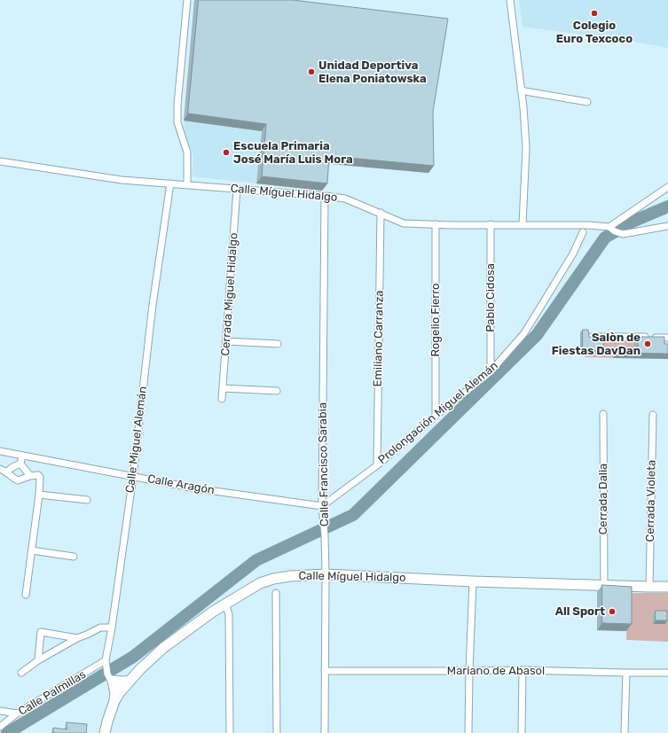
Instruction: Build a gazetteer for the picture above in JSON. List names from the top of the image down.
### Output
{
  "streets": {
    "main road": ["Calle Míguel Hidalgo"],
    "street": [
      "Cerrada Miguel Hidalgo",
      "Pablo Cidosa",
      "Rogelio Fierro",
      "Emiliano Carranza",
      "Prolongación Miguel Alemán",
      "Calle Miguel Alemán",
      "Calle Francisco Sarabia",
      "Calle Aragón",
      "Cerrada Dalia",
      "Cerrada Violeta",
      "Mariano de Abasol",
      "Calle Palmillas"
    ]
  },
  "crossings": [
    ["Calle Míguel Hidalgo", "Cerrada Miguel Hidalgo"],
    ["Calle Míguel Hidalgo", "Pablo Cidosa"],
    ["Calle Míguel Hidalgo", "Rogelio Fierro"],
    ["Calle Míguel Hidalgo", "Emiliano Carranza"],
    ["Calle Míguel Hidalgo", "Calle Miguel Alemán"],
    ["Calle Míguel Hidalgo", "Calle Francisco Sarabia"],
    ["Calle Míguel Hidalgo", "Cerrada Dalia"],
    ["Calle Míguel Hidalgo", "Cerrada Violeta"],
    ["Pablo Cidosa", "Prolongación Miguel Alemán"],
    ["Rogelio Fierro", "Prolongación Miguel Alemán"],
    ["Emiliano Carranza", "Prolongación Miguel Alemán"],
    ["Prolongación Miguel Alemán", "Calle Francisco Sarabia"],
    ["Prolongación Miguel Alemán", "Calle Aragón"],
    ["Calle Miguel Alemán", "Calle Aragón"],
    ["Calle Miguel Alemán", "Calle Palmillas"],
    ["Calle Francisco Sarabia", "Calle Aragón"],
    ["Calle Francisco Sarabia", "Mariano de Abasol"]
  ],
  "places": [
    "Colegio Euro Texcoco",
    "Unidad Deportiva Elena Poniatowska",
    "Escuela Primaria José María Luis Mora",
    "Salòn de Fiestas DavDan",
    "All Sport"
  ]
}
